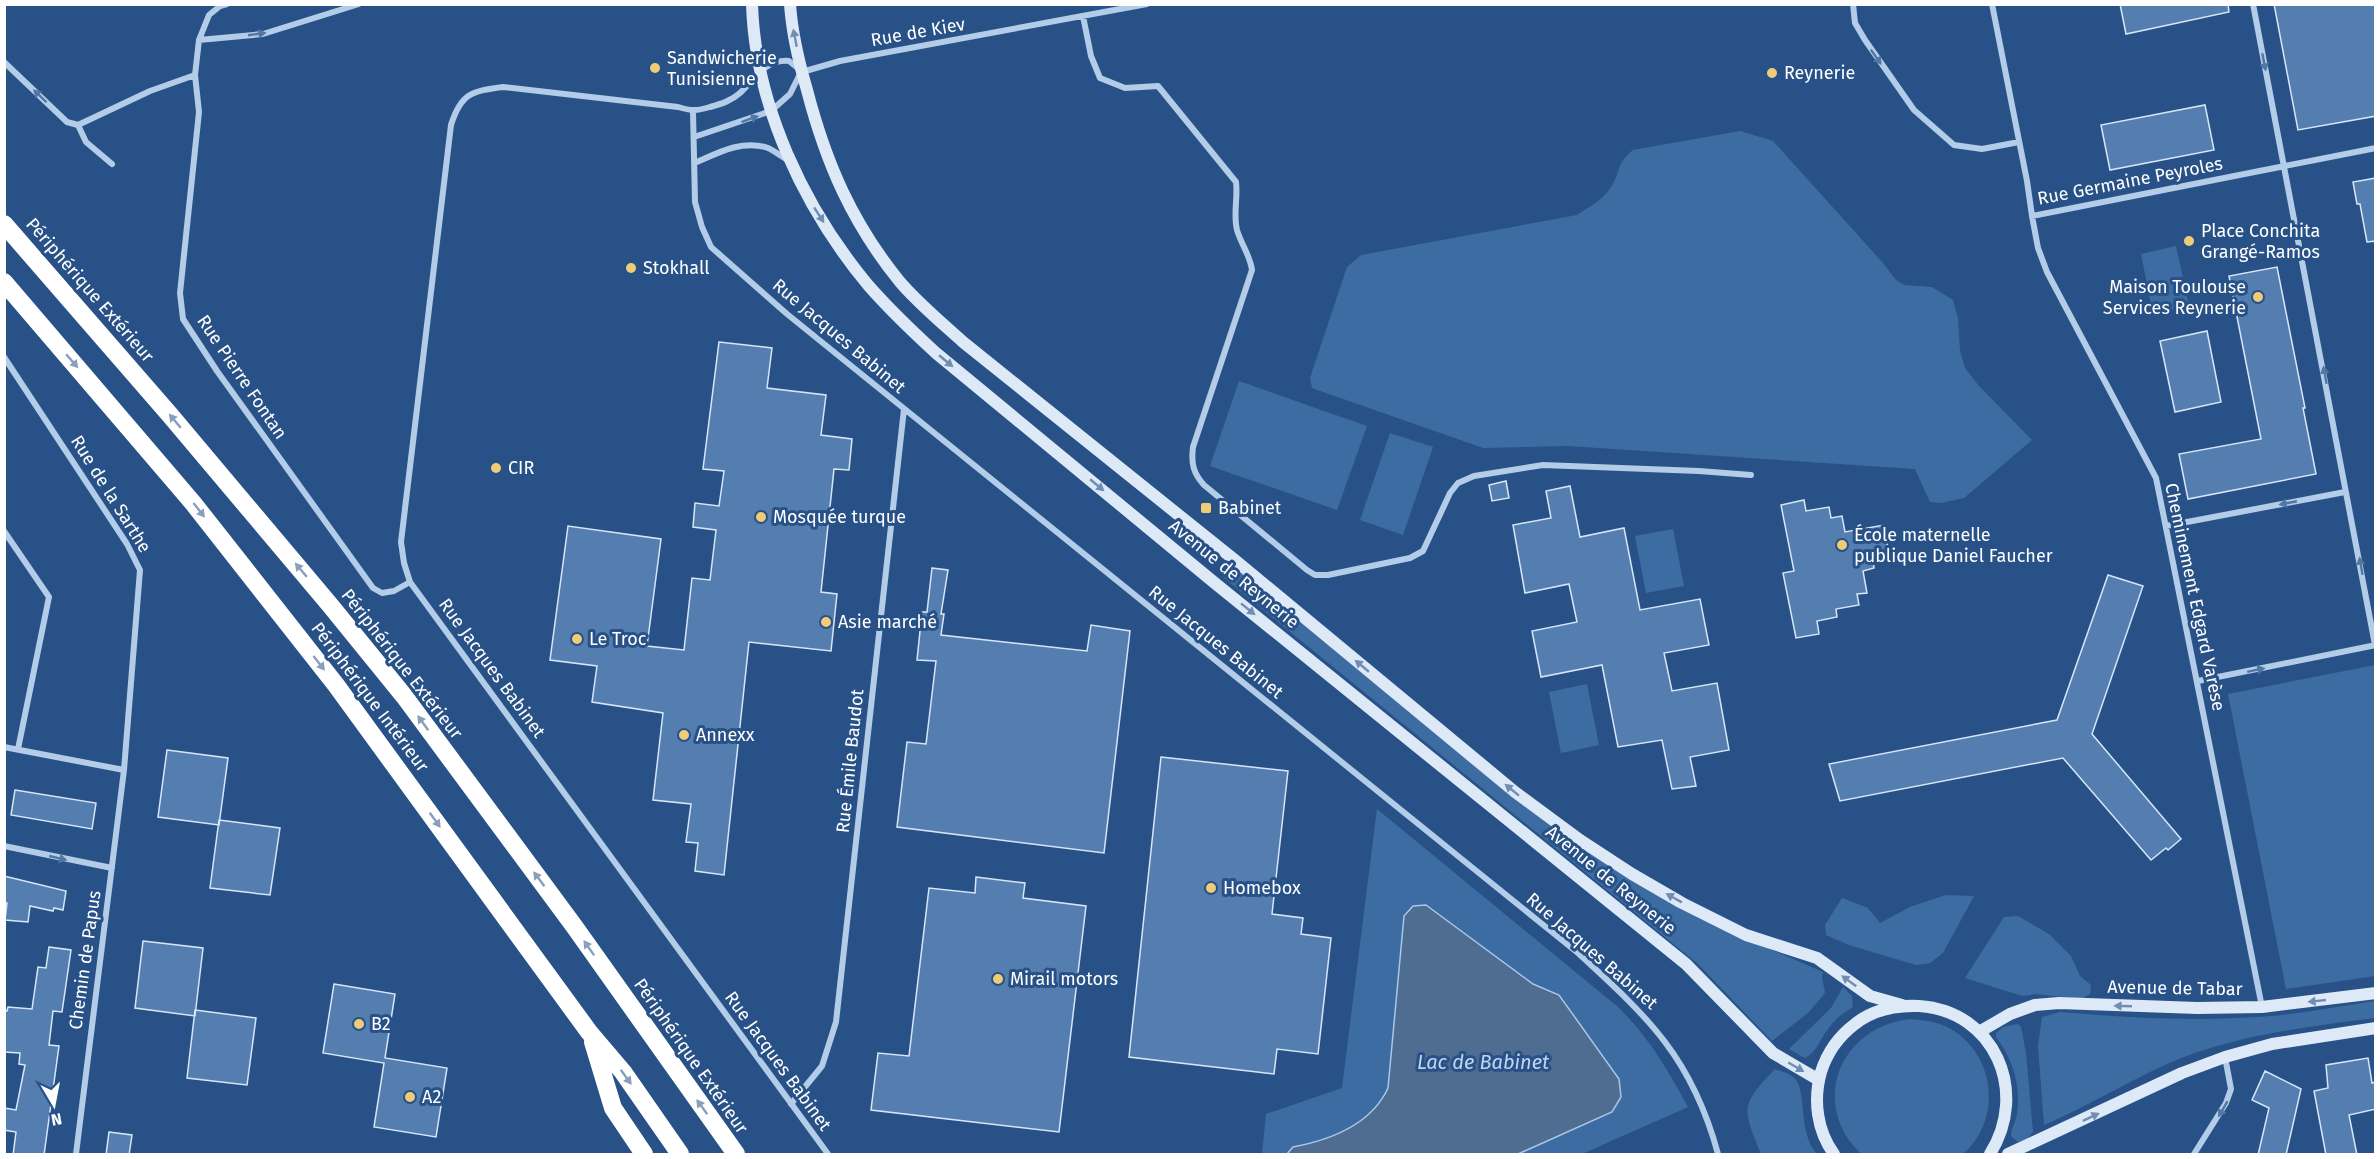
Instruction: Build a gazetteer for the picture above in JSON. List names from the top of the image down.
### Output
{
  "streets": {
    "highway": ["Périphérique Extérieur", "Périphérique Intérieur"],
    "street": [
      "Rue de Kiev",
      "Rue Germaine Peyroles",
      "Rue Jacques Babinet",
      "Rue Pierre Fontan",
      "Rue de la Sarthe",
      "Avenue de Reynerie",
      "Cheminement Edgard Varèse",
      "Rue Émile Baudot",
      "Chemin de Papus",
      "Avenue de Tabar"
    ]
  },
  "crossings": [
    ["Rue de Kiev", "Rue Jacques Babinet"],
    ["Rue de Kiev", "Avenue de Reynerie"],
    ["Rue Germaine Peyroles", "Cheminement Edgard Varèse"],
    ["Rue Jacques Babinet", "Rue Pierre Fontan"],
    ["Rue Jacques Babinet", "Avenue de Reynerie"],
    ["Rue Jacques Babinet", "Rue Émile Baudot"],
    ["Rue de la Sarthe", "Chemin de Papus"],
    ["Cheminement Edgard Varèse", "Avenue de Tabar"]
  ],
  "one_way": ["Périphérique Extérieur", "Périphérique Intérieur"],
  "water": ["Lac de Babinet"],
  "places": {
    "other": [
      "Sandwicherie Tunisienne",
      "Reynerie",
      "Place Conchita Grangé-Ramos",
      "Stokhall",
      "Maison Toulouse Services Reynerie",
      "CIR",
      "Mosquée turque",
      "École maternelle publique Daniel Faucher",
      "Asie marché",
      "Le Troc",
      "Annexx",
      "Homebox",
      "Mirail motors",
      "B2",
      "A2"
    ],
    "transit": ["Babinet"]
  },
  "north": "bottom"
}
